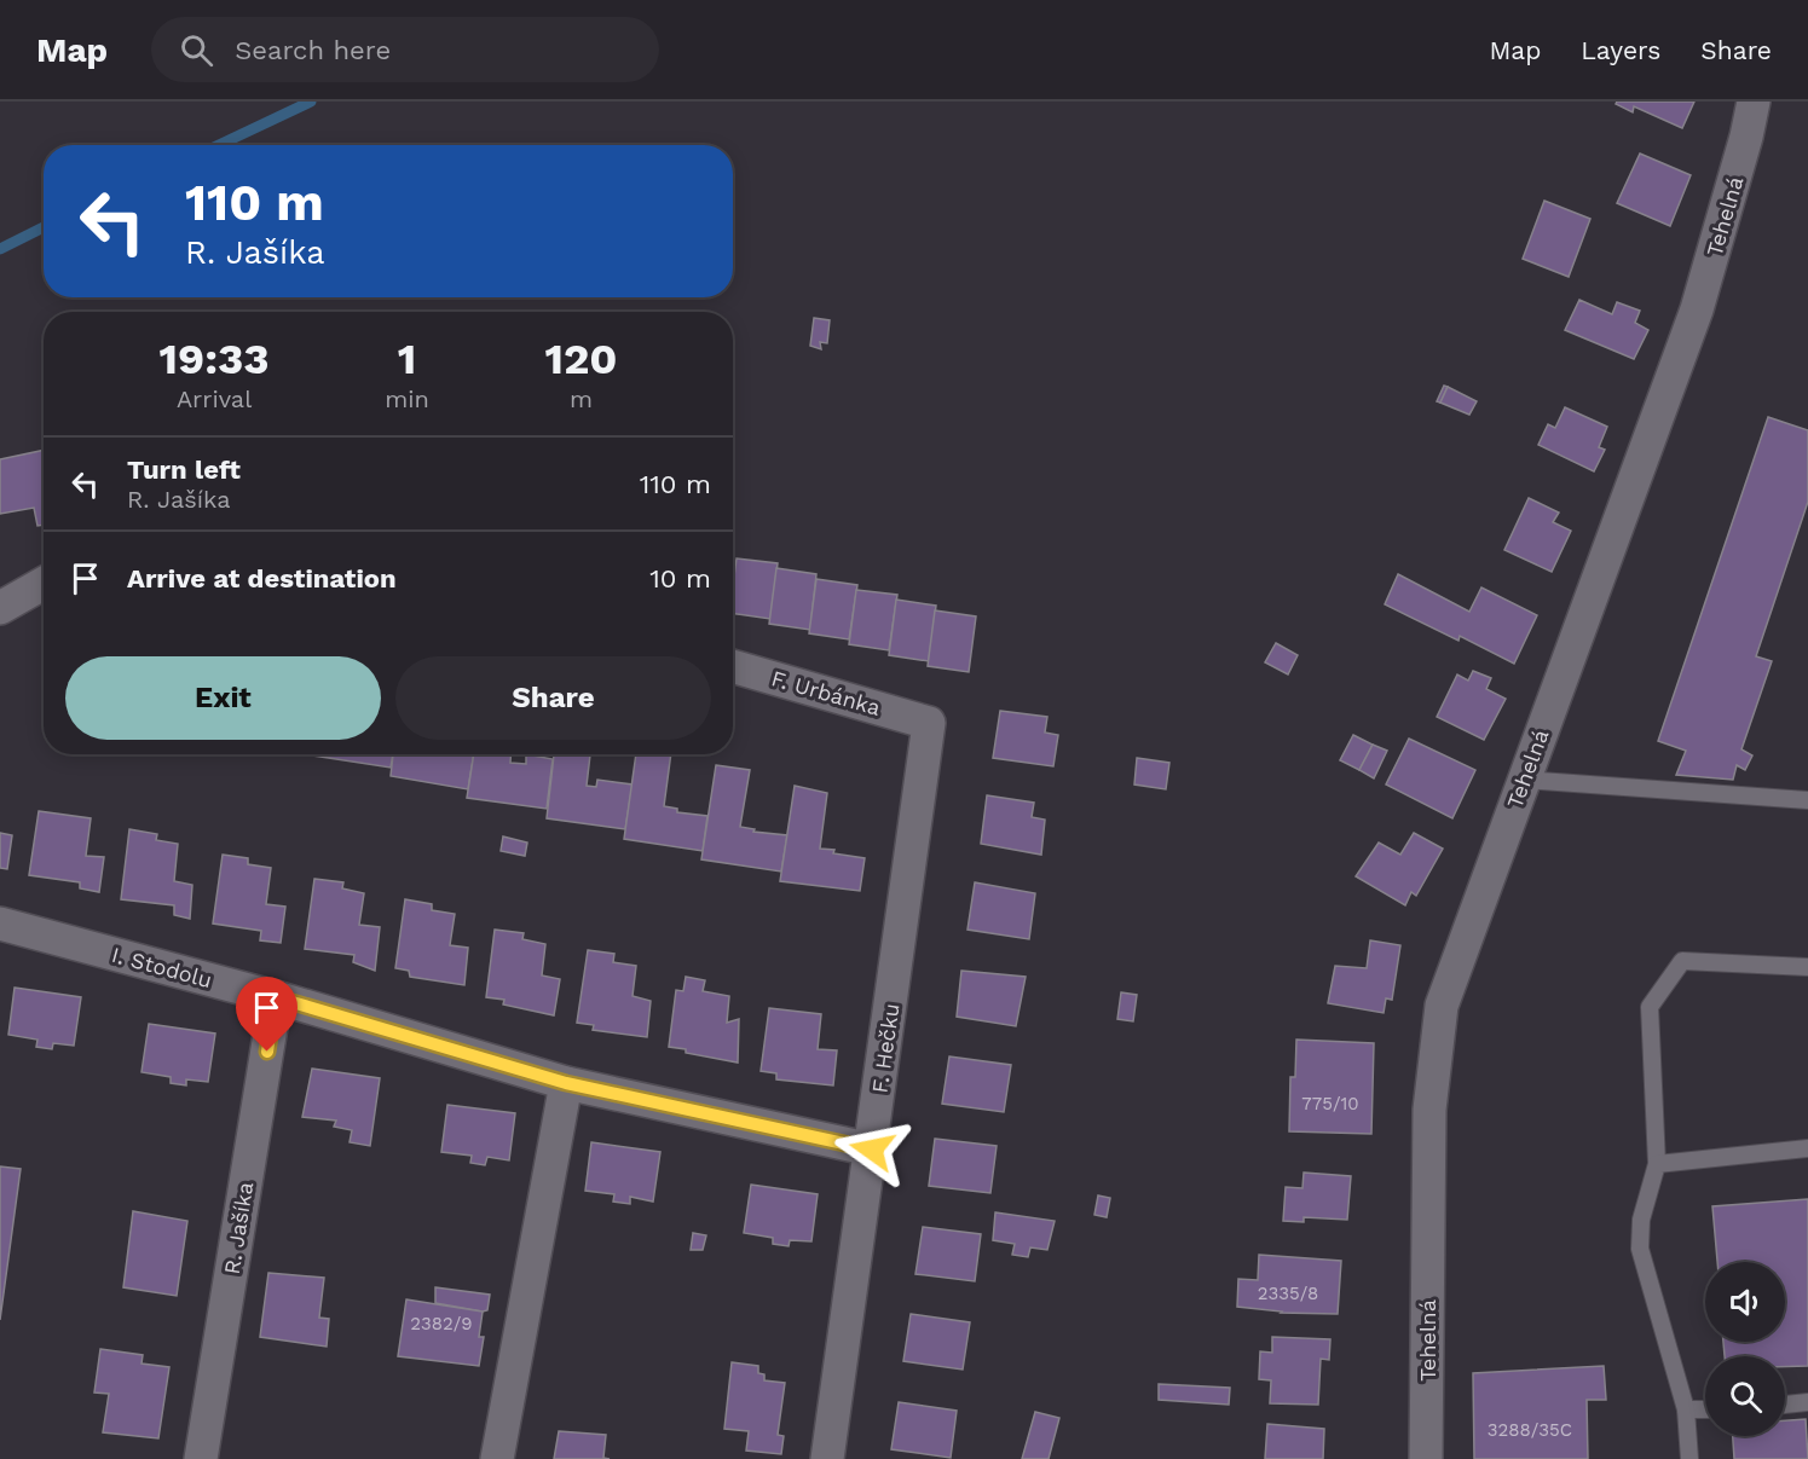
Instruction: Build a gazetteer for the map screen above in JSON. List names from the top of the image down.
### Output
{
  "streets": {
    "street": [
      "Tehelná",
      "F. Urbánka",
      "I. Stodolu",
      "F. Hečku",
      "R. Jašíka"
    ]
  },
  "crossings": [
    ["F. Urbánka", "F. Hečku"],
    ["I. Stodolu", "F. Hečku"],
    ["I. Stodolu", "R. Jašíka"]
  ],
  "house_numbers": [
    "775/10",
    "2335/8",
    "2382/9",
    "3288/35C"
  ],
  "page": {
    "header": "Map",
    "search": "Search here",
    "nav": ["Map", "Layers", "Share"],
    "turn": ["110 m", "R. Jašíka"],
    "eta": [
      "19:33",
      "Arrival",
      "1",
      "min",
      "120",
      "m"
    ],
    "list": [
      {
        "name": "Turn left",
        "note": "R. Jašíka",
        "value": "110 m"
      },
      {
        "name": "Arrive at destination",
        "value": "10 m"
      }
    ],
    "buttons": ["Exit", "Share"]
  }
}
